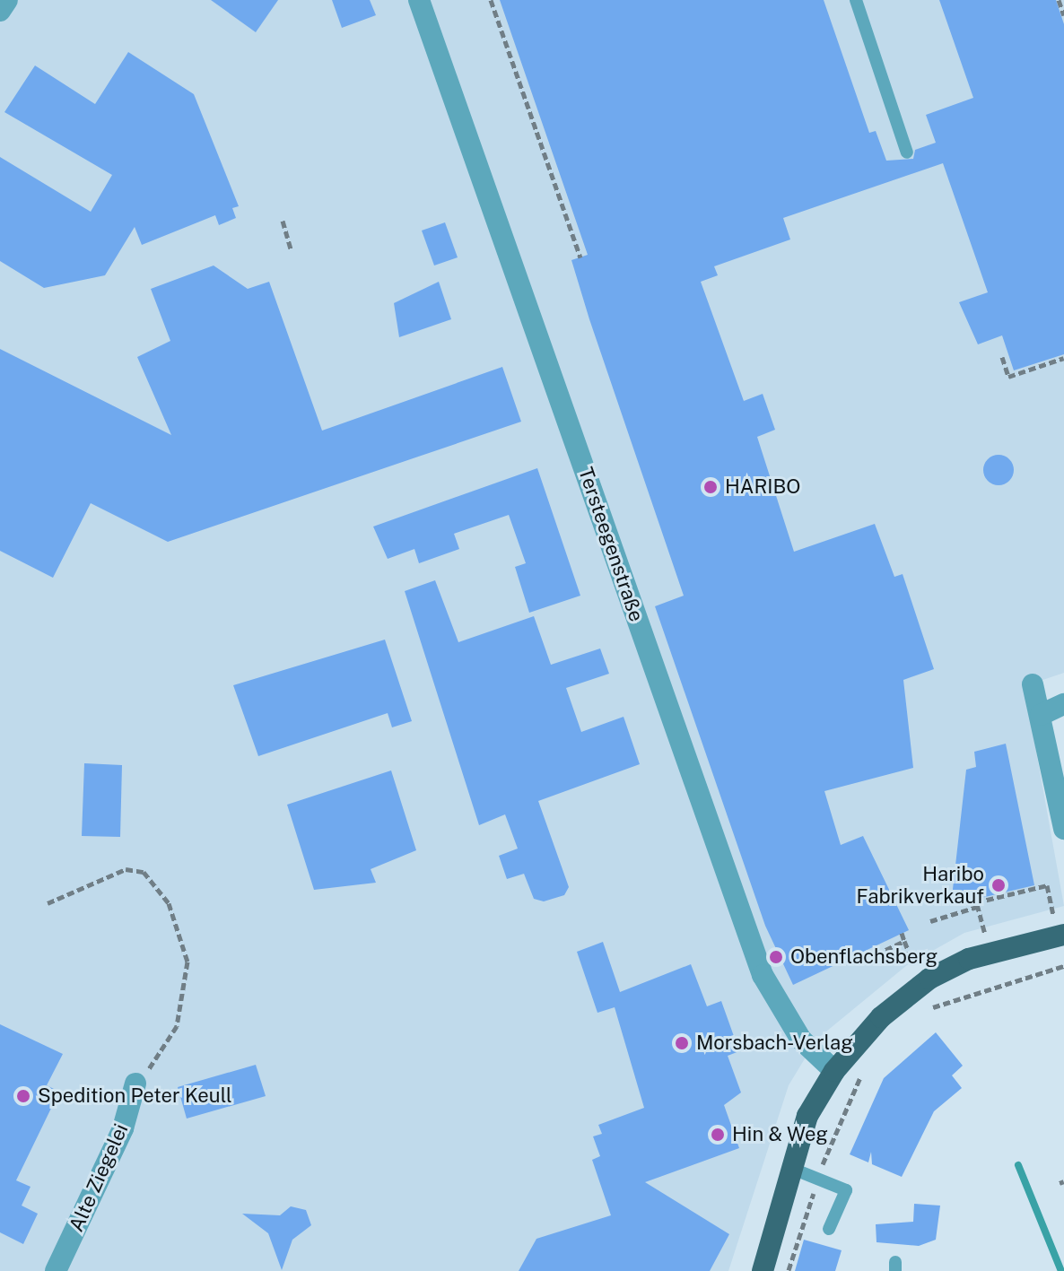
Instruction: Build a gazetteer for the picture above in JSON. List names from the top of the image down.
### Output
{
  "streets": {
    "street": ["Tersteegenstraße", "Alte Ziegelei"]
  },
  "places": [
    "HARIBO",
    "Haribo Fabrikverkauf",
    "Obenflachsberg",
    "Morsbach-Verlag",
    "Spedition Peter Keull",
    "Hin & Weg"
  ]
}
